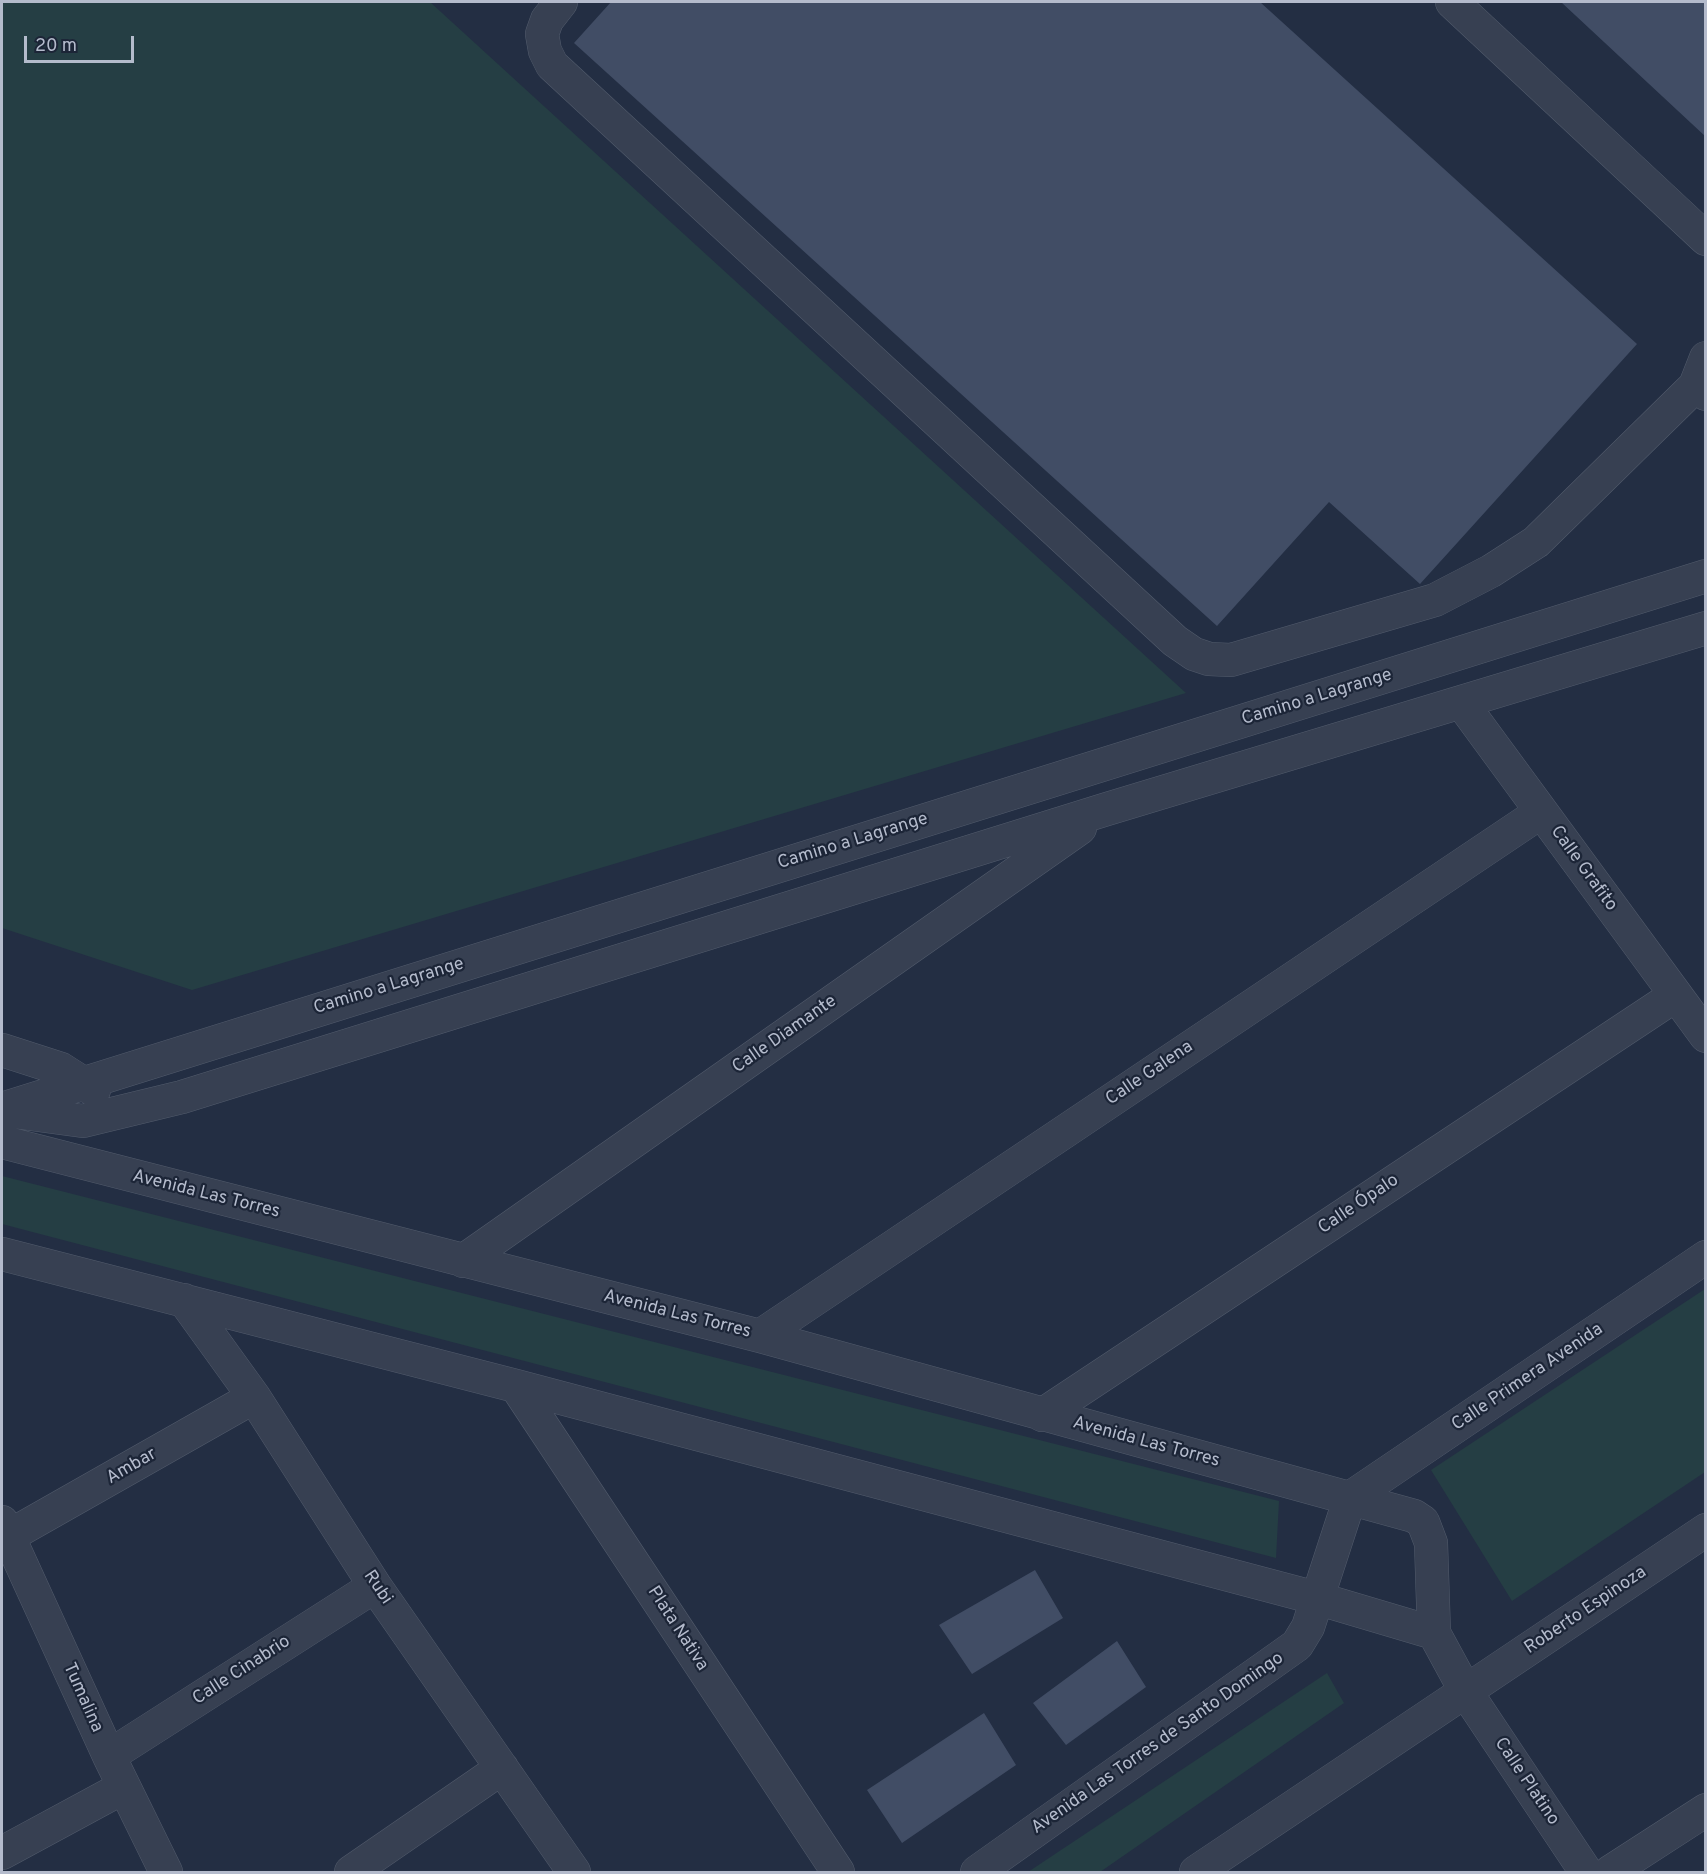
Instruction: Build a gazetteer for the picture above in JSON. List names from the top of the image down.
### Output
{
  "streets": {
    "street": [
      "Camino a Lagrange",
      "Calle Grafito",
      "Calle Diamante",
      "Calle Galena",
      "Avenida Las Torres",
      "Calle Ópalo",
      "Calle Primera Avenida",
      "Ambar",
      "Rubi",
      "Roberto Espinoza",
      "Plata Nativa",
      "Calle Cinabrio",
      "Tumalina",
      "Avenida Las Torres de Santo Domingo",
      "Calle Platino"
    ]
  },
  "crossings": [
    ["Camino a Lagrange", "Calle Grafito"],
    ["Camino a Lagrange", "Calle Diamante"],
    ["Calle Grafito", "Calle Galena"],
    ["Calle Grafito", "Calle Ópalo"],
    ["Calle Diamante", "Avenida Las Torres"],
    ["Calle Galena", "Avenida Las Torres"],
    ["Avenida Las Torres", "Calle Ópalo"],
    ["Avenida Las Torres", "Calle Primera Avenida"],
    ["Avenida Las Torres", "Roberto Espinoza"],
    ["Avenida Las Torres", "Calle Platino"],
    ["Ambar", "Rubi"],
    ["Ambar", "Tumalina"],
    ["Rubi", "Calle Cinabrio"],
    ["Roberto Espinoza", "Calle Platino"],
    ["Calle Cinabrio", "Tumalina"]
  ],
  "scale_bar": "20 m"
}
